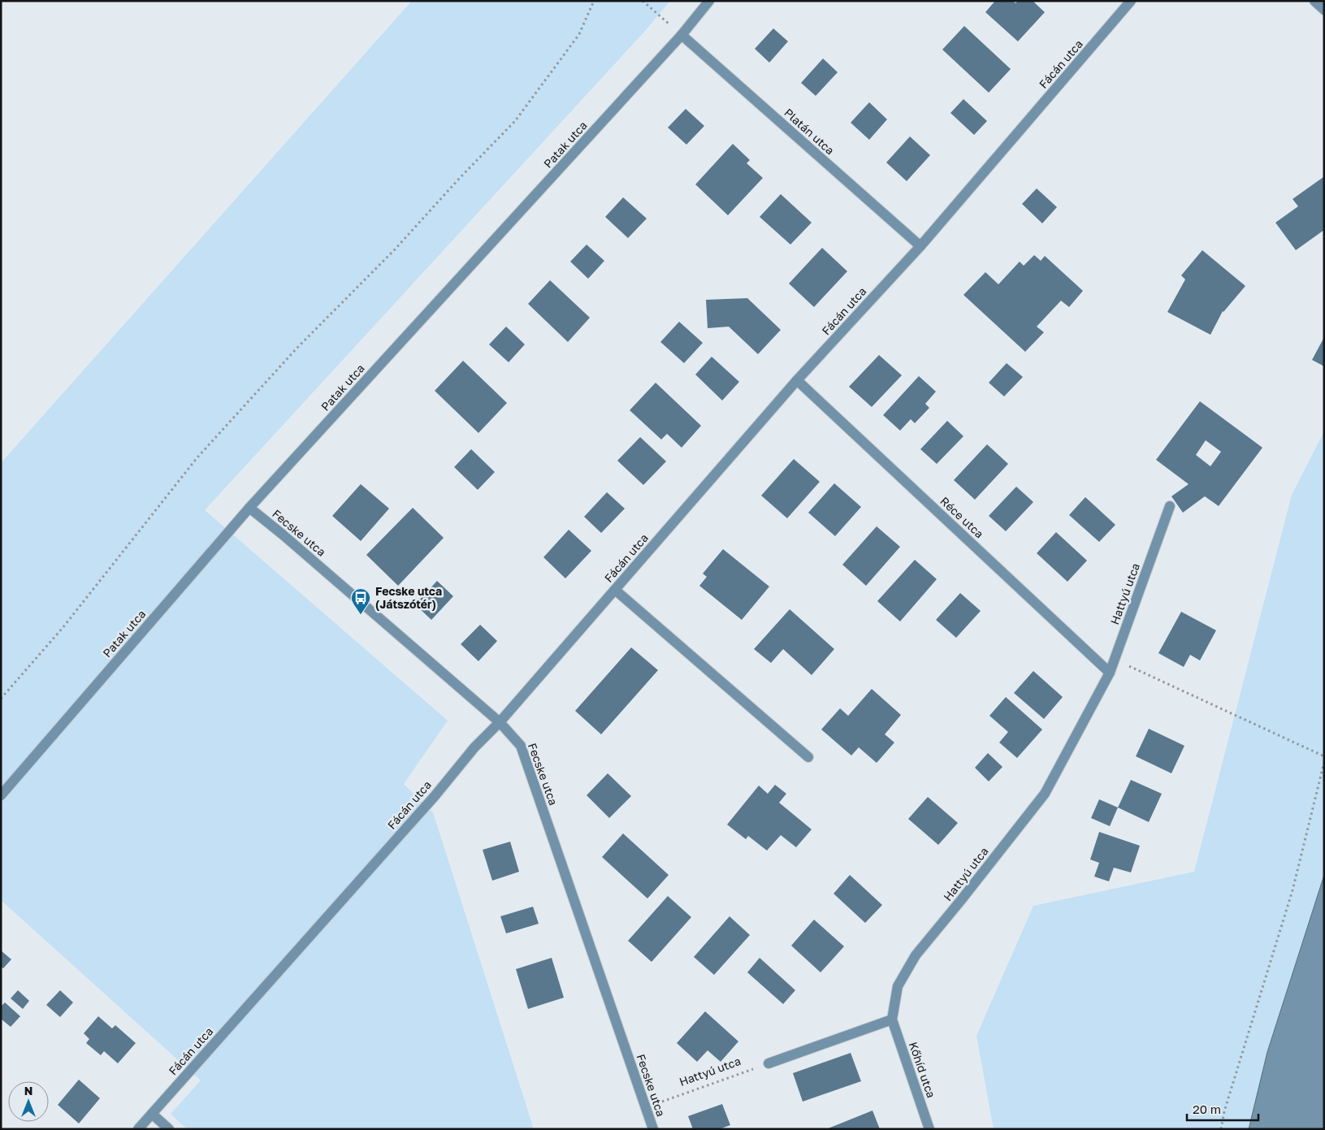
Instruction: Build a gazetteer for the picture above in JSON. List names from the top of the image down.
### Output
{
  "streets": {
    "street": [
      "Fácán utca",
      "Platán utca",
      "Patak utca",
      "Réce utca",
      "Fecske utca",
      "Hattyú utca",
      "Kőhíd utca"
    ]
  },
  "crossings": [
    ["Fácán utca", "Platán utca"],
    ["Fácán utca", "Réce utca"],
    ["Fácán utca", "Fecske utca"],
    ["Platán utca", "Patak utca"],
    ["Patak utca", "Fecske utca"],
    ["Réce utca", "Hattyú utca"],
    ["Fecske utca", "Hattyú utca"],
    ["Hattyú utca", "Kőhíd utca"]
  ],
  "places": {
    "bus stop": ["Fecske utca (Játszótér)"]
  },
  "scale_bar": "20 m",
  "north": "top"
}
